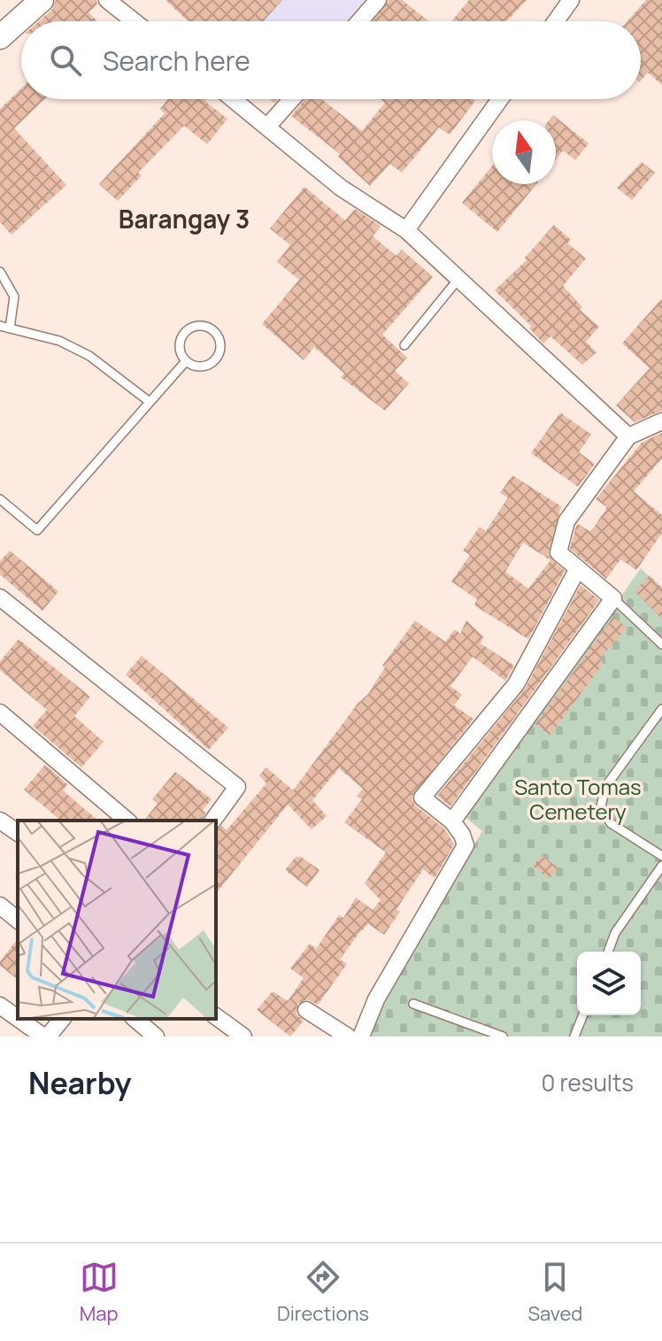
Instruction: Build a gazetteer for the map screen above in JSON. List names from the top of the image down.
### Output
{
  "districts": ["Barangay 3"],
  "parks": ["Santo Tomas Cemetery"],
  "north": "top",
  "page": {
    "search": "Search here",
    "heading": ["Nearby", "0 results"],
    "nav": ["Map", "Directions", "Saved"]
  }
}
